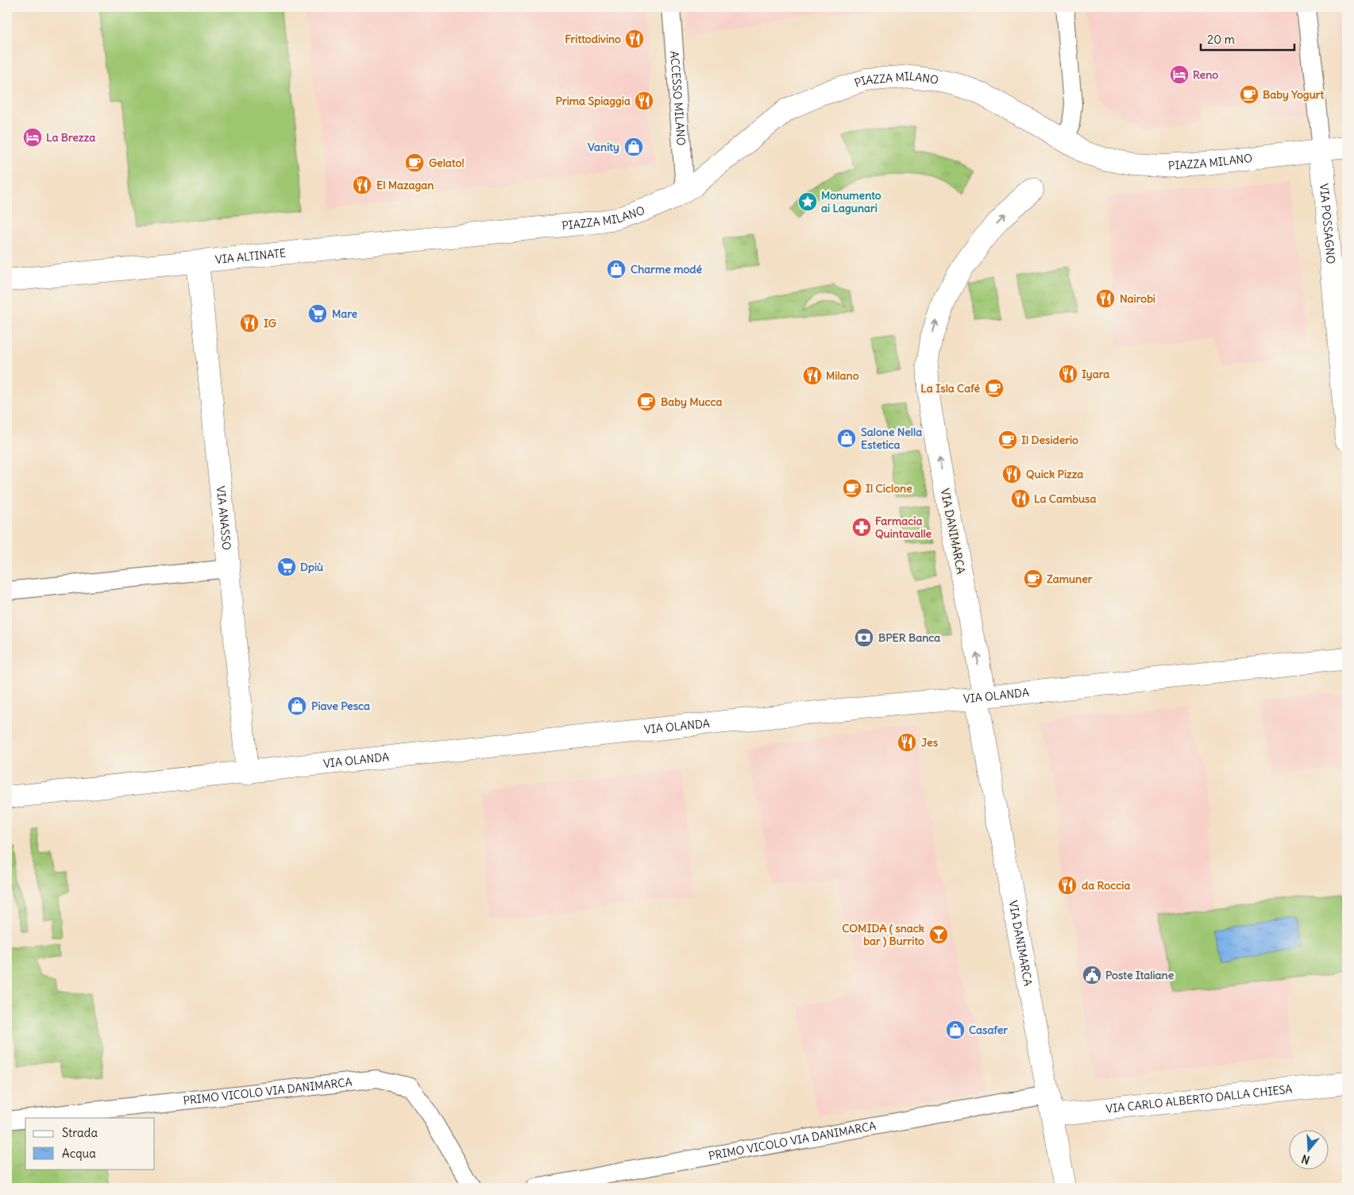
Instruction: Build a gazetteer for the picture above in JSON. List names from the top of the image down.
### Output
{
  "streets": {
    "street": [
      "PIAZZA MILANO",
      "VIA POSSAGNO",
      "VIA ALTINATE",
      "VIA ANASSO",
      "VIA DANIMARCA",
      "VIA OLANDA",
      "VIA CARLO ALBERTO DALLA CHIESA"
    ],
    "lane": ["ACCESSO MILANO", "PRIMO VICOLO VIA DANIMARCA"]
  },
  "crossings": [
    ["PIAZZA MILANO", "ACCESSO MILANO"],
    ["PIAZZA MILANO", "VIA POSSAGNO"],
    ["PIAZZA MILANO", "VIA ALTINATE"],
    ["VIA ALTINATE", "VIA ANASSO"],
    ["VIA ANASSO", "VIA OLANDA"],
    ["VIA DANIMARCA", "VIA OLANDA"],
    ["VIA DANIMARCA", "PRIMO VICOLO VIA DANIMARCA"],
    ["VIA DANIMARCA", "VIA CARLO ALBERTO DALLA CHIESA"],
    ["PRIMO VICOLO VIA DANIMARCA", "VIA CARLO ALBERTO DALLA CHIESA"]
  ],
  "one_way": ["VIA DANIMARCA"],
  "places": {
    "restaurant": [
      "Frittodivino",
      "Prima Spiaggia",
      "El Mazagan",
      "Nairobi",
      "IG",
      "Iyara",
      "Milano",
      "Quick Pizza",
      "La Cambusa",
      "Jes",
      "da Roccia"
    ],
    "hotel": ["Reno", "La Brezza"],
    "cafe": [
      "Baby Yogurt",
      "Gelato!",
      "La Isla Café",
      "Baby Mucca",
      "Il Desiderio",
      "Il Ciclone",
      "Zamuner"
    ],
    "shop": [
      "Vanity",
      "Charme modé",
      "Salone Nella Estetica",
      "Piave Pesca",
      "Casafer"
    ],
    "place": ["Monumento ai Lagunari"],
    "supermarket": ["Mare", "Dpiù"],
    "pharmacy": ["Farmacia Quintavalle"],
    "bank": ["BPER Banca"],
    "bar": ["COMIDA ( snack bar ) Burrito"],
    "public building": ["Poste Italiane"]
  },
  "legend": ["Strada", "Acqua"],
  "scale_bar": "20 m",
  "north": "bottom"
}
